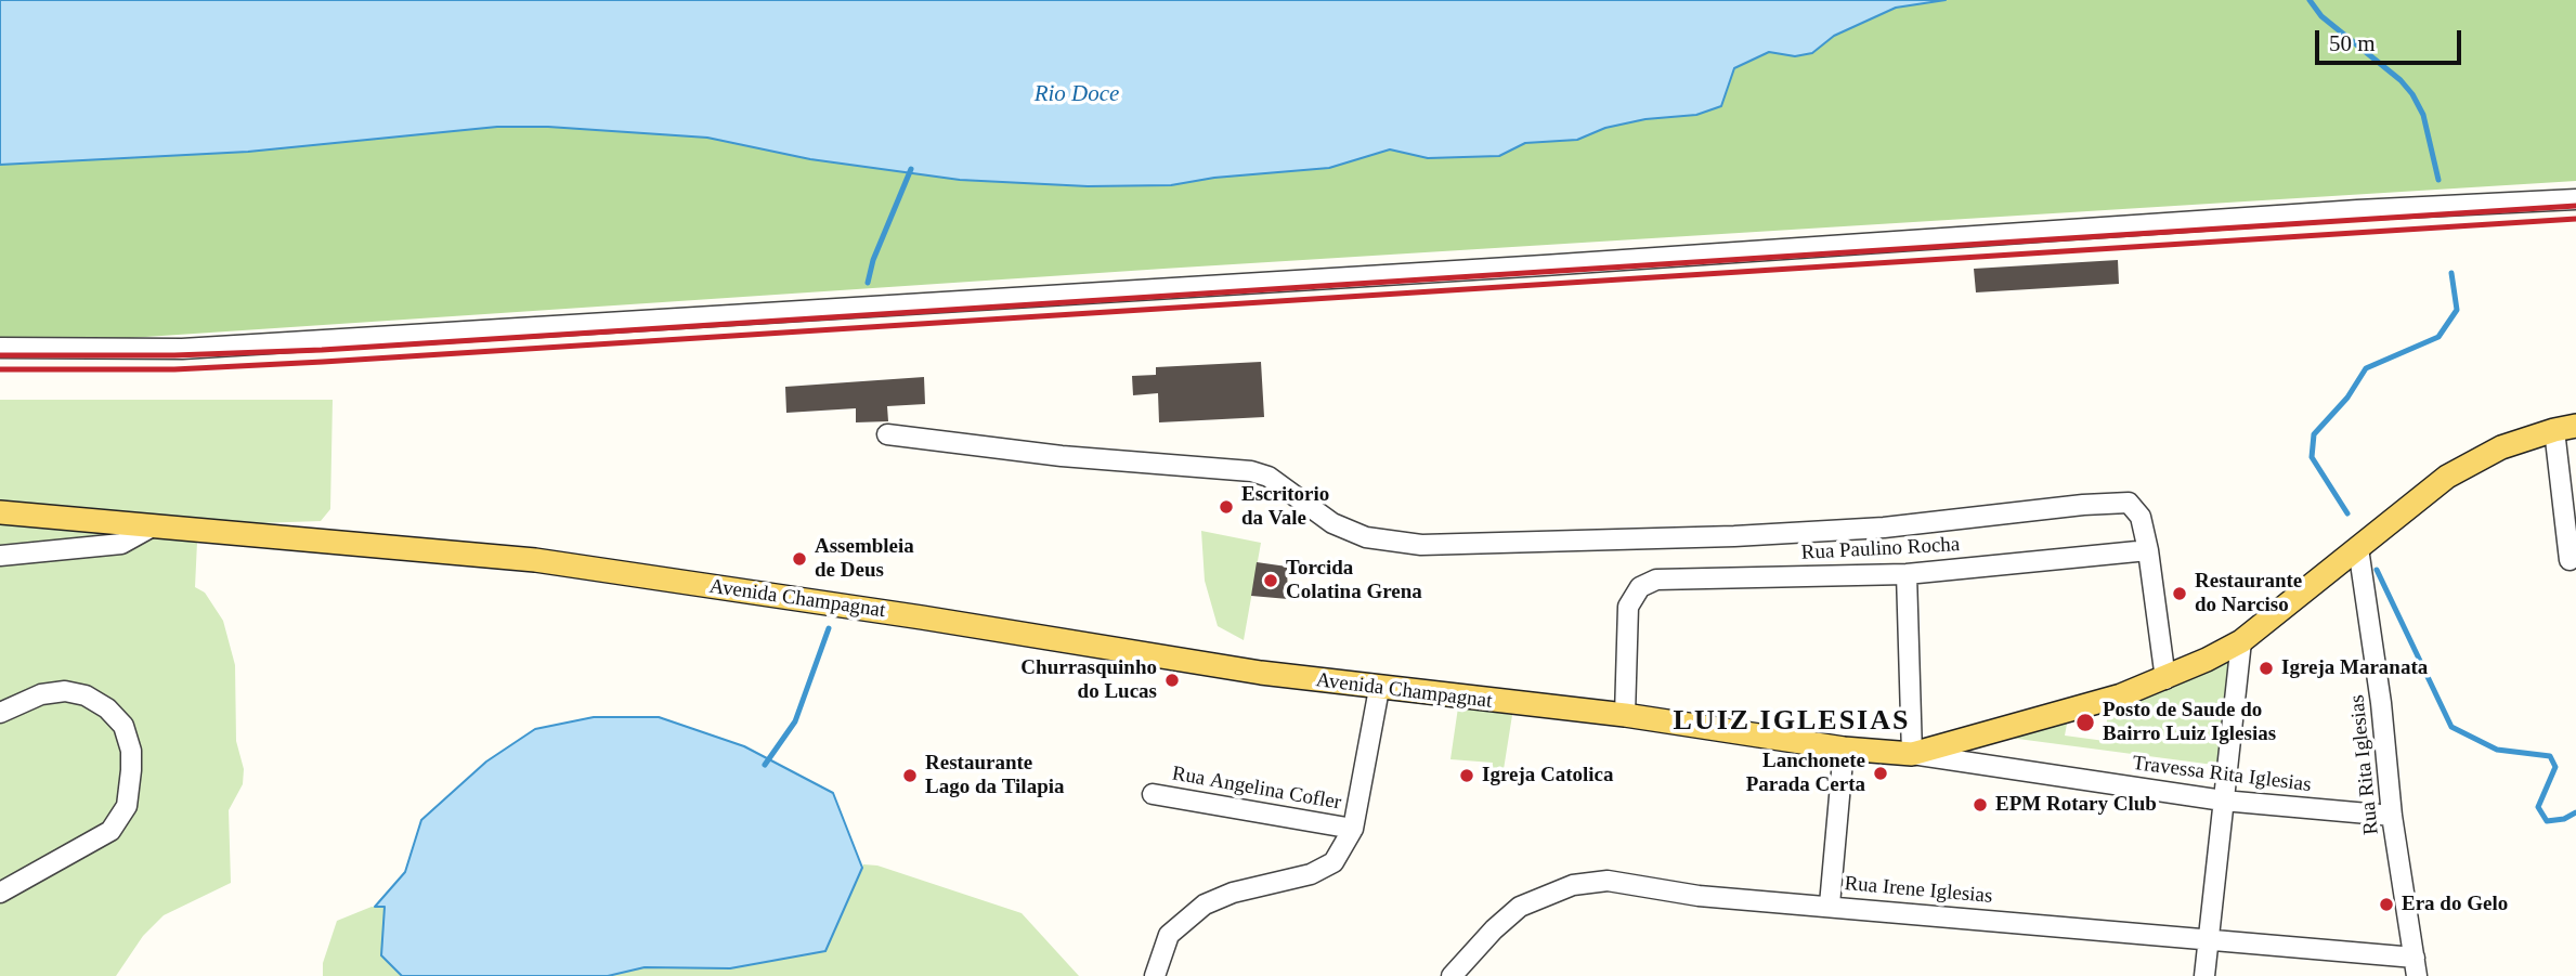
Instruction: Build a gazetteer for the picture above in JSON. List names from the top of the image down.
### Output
{
  "streets": {
    "main road": ["Avenida Champagnat"],
    "street": [
      "Rua Paulino Rocha",
      "Rua Rita Iglesias",
      "Travessa Rita Iglesias",
      "Rua Angelina Cofler",
      "Rua Irene Iglesias"
    ]
  },
  "crossings": [
    ["Rua Paulino Rocha", "Avenida Champagnat"],
    ["Avenida Champagnat", "Rua Rita Iglesias"],
    ["Avenida Champagnat", "Travessa Rita Iglesias"],
    ["Rua Rita Iglesias", "Travessa Rita Iglesias"],
    ["Rua Rita Iglesias", "Rua Irene Iglesias"]
  ],
  "districts": ["LUIZ IGLESIAS"],
  "water": ["Rio Doce"],
  "places": [
    "Escritorio da Vale",
    "Assembleia de Deus",
    "Torcida Colatina Grena",
    "Restaurante do Narciso",
    "Igreja Maranata",
    "Churrasquinho do Lucas",
    "Posto de Saude do Bairro Luiz Iglesias",
    "Lanchonete Parada Certa",
    "Restaurante Lago da Tilapia",
    "Igreja Catolica",
    "EPM Rotary Club",
    "Era do Gelo"
  ],
  "scale_bar": "50 m"
}
